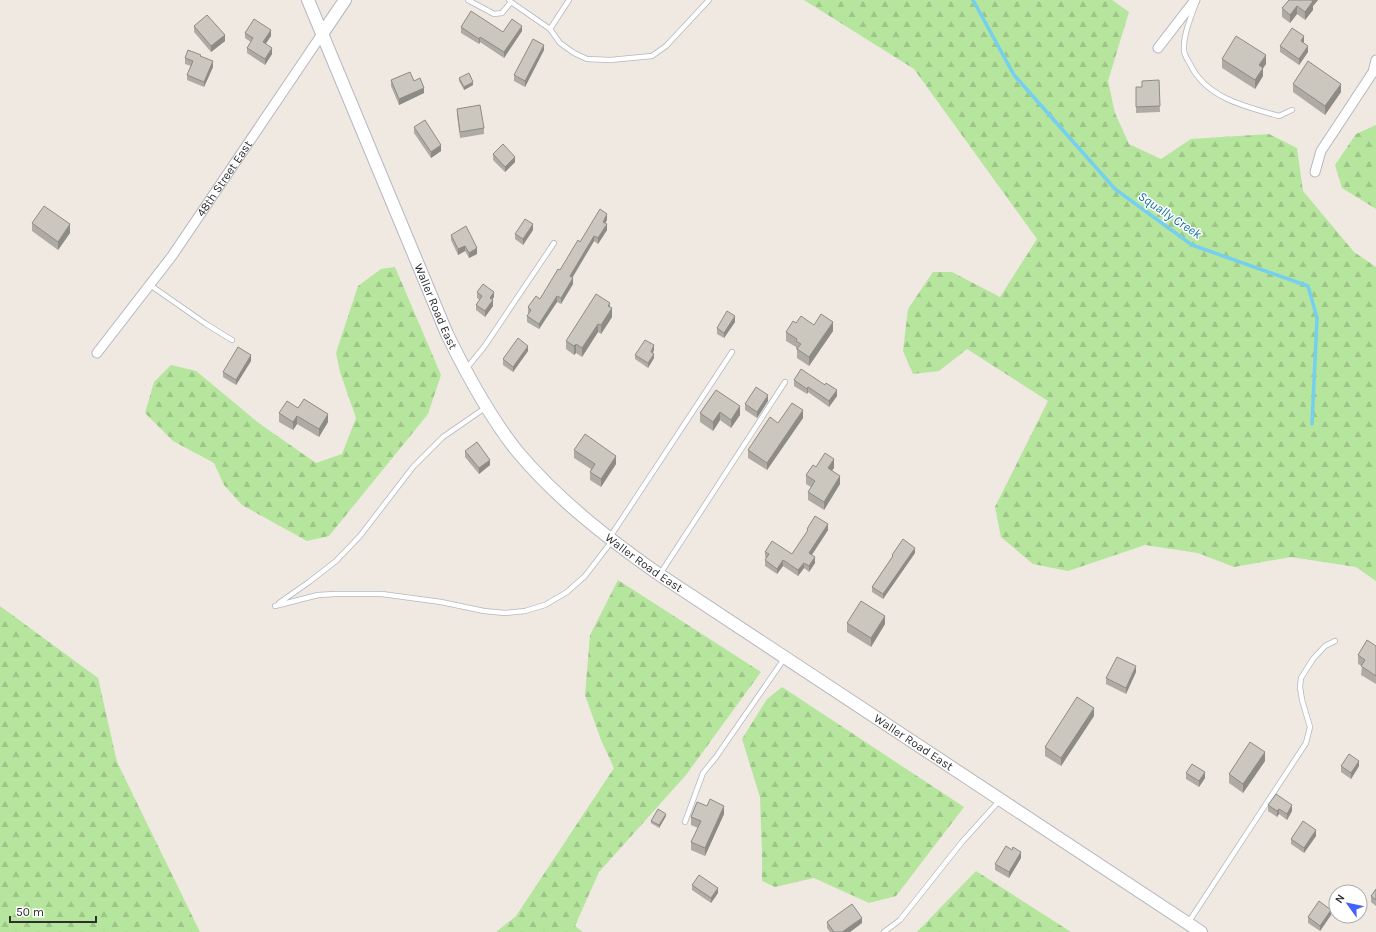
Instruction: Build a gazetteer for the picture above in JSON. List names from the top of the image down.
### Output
{
  "streets": {
    "street": ["48th Street East", "Waller Road East"]
  },
  "crossings": [
    ["48th Street East", "Waller Road East"]
  ],
  "water": ["Squally Creek"],
  "scale_bar": "50 m",
  "north": "top left"
}
